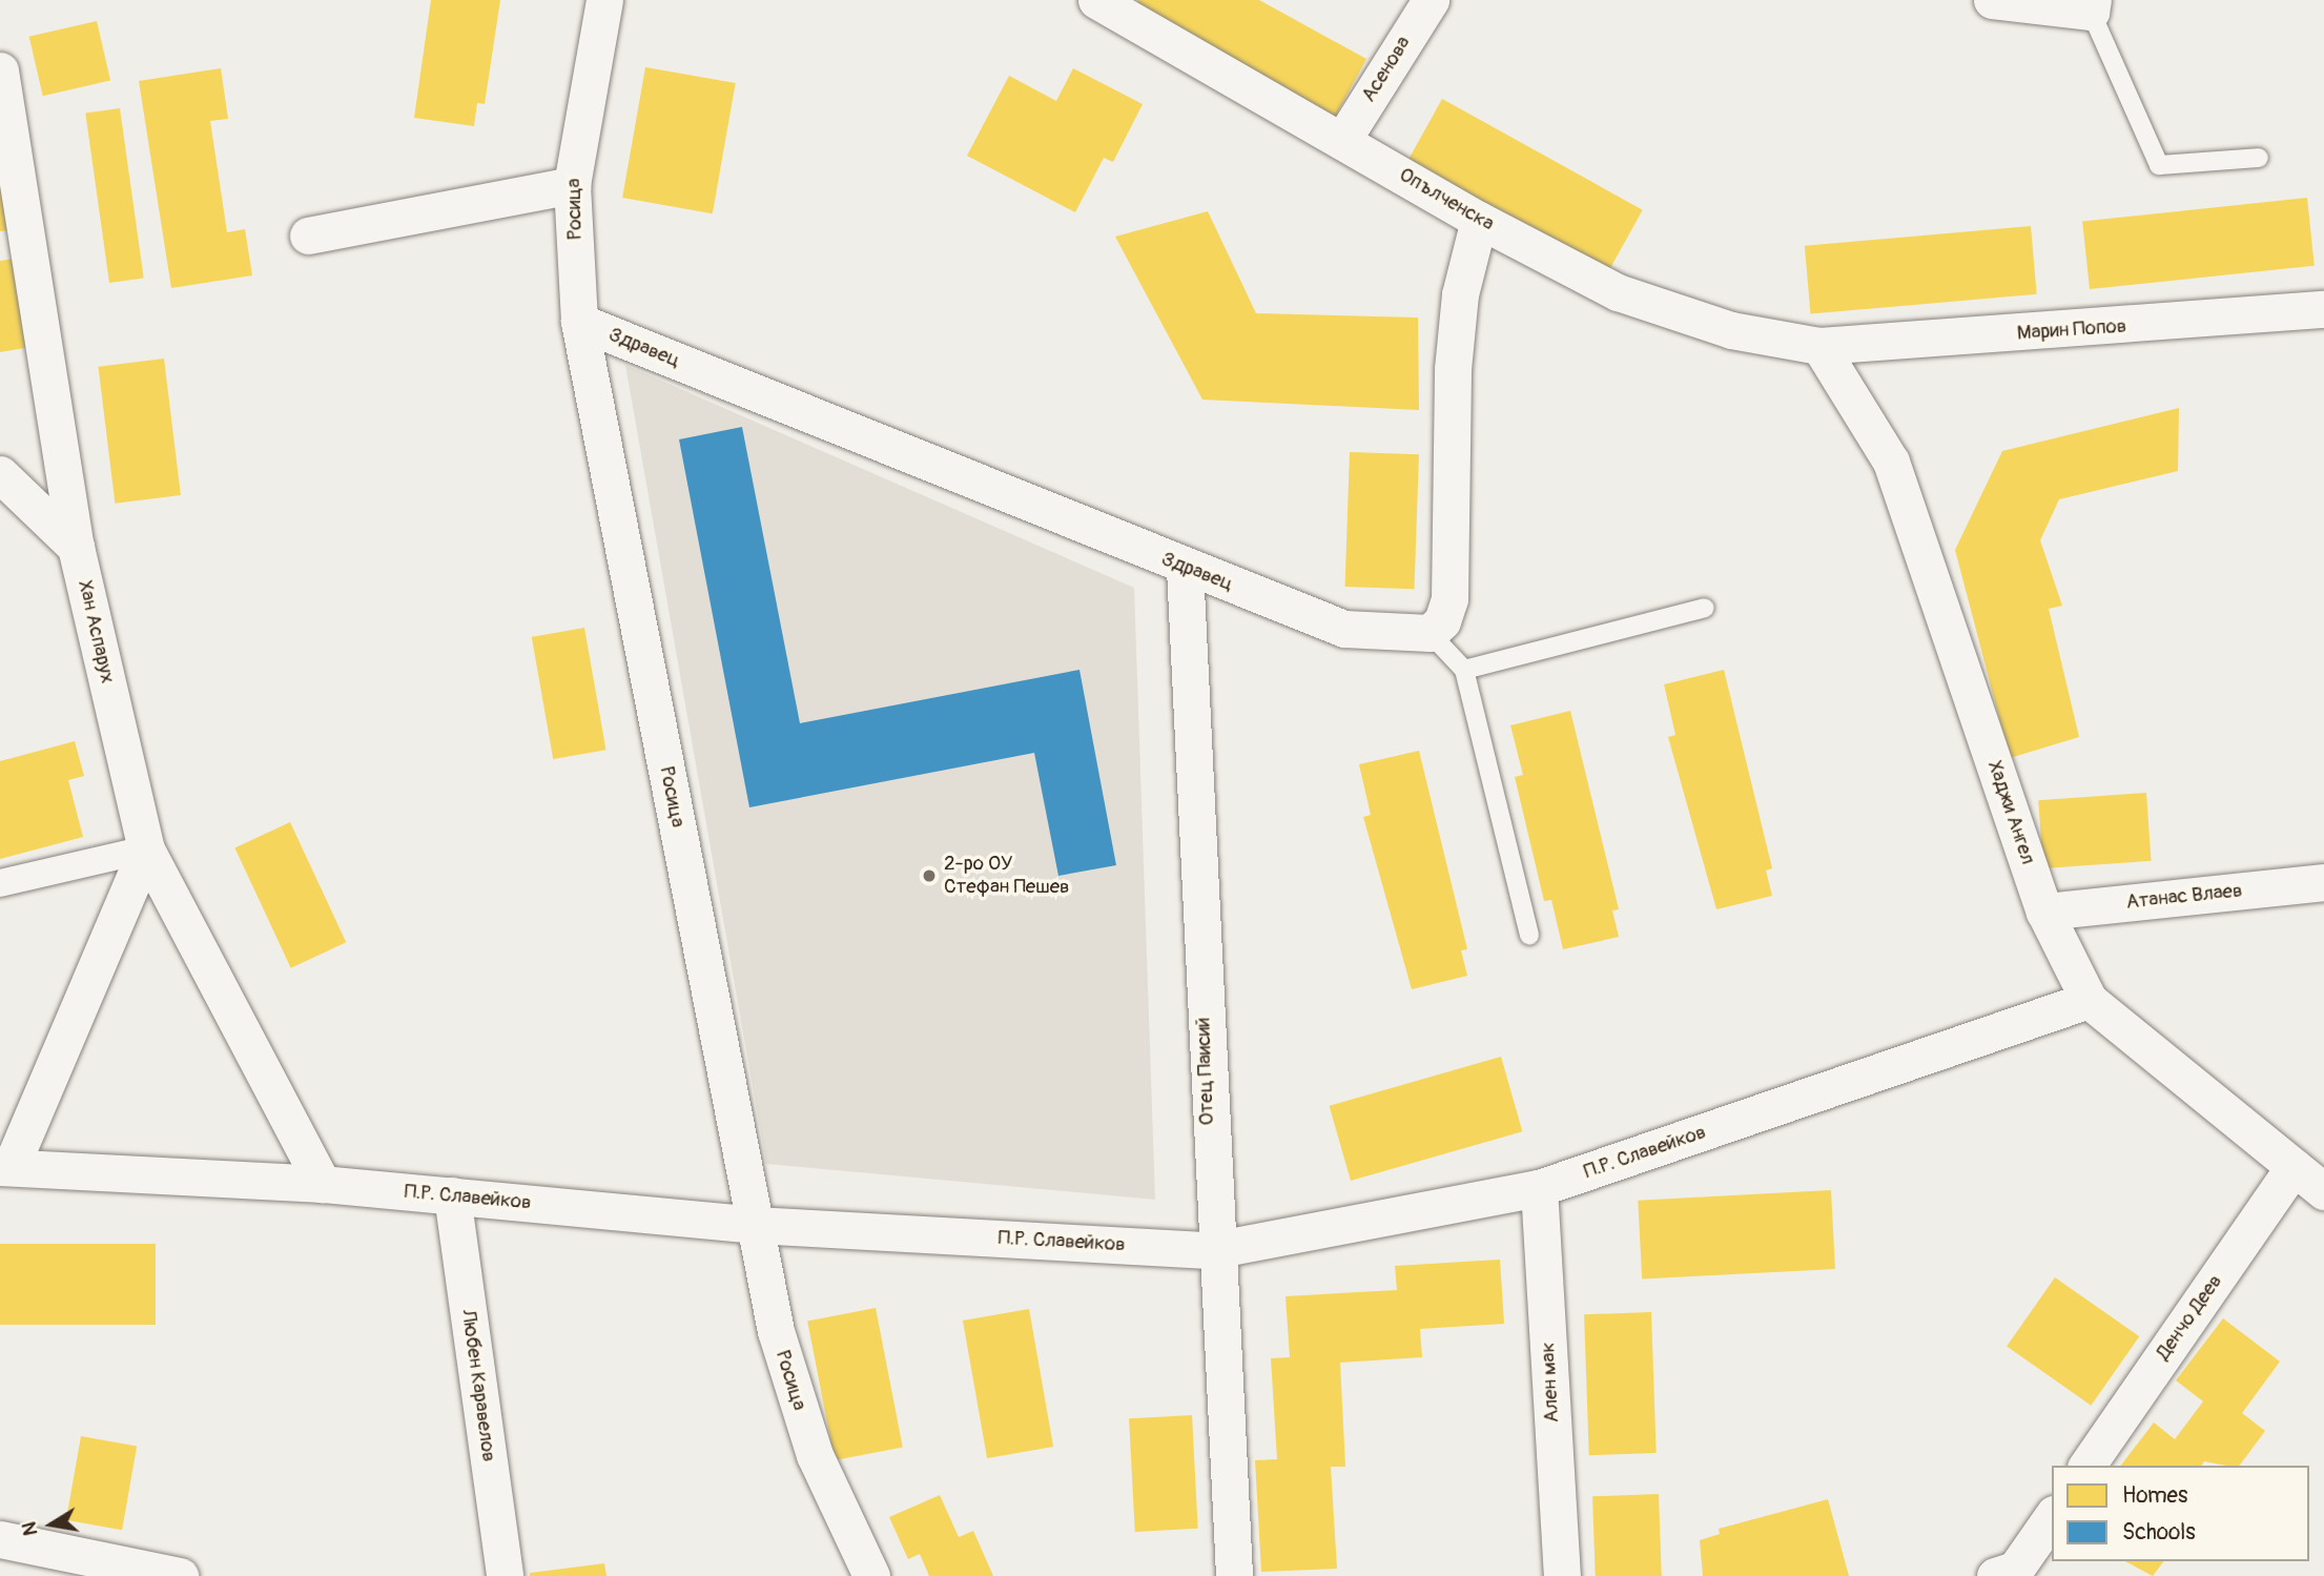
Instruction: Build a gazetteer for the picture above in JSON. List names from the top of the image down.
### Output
{
  "streets": {
    "street": [
      "Асенова",
      "Опълченска",
      "Росица",
      "Марин Попов",
      "Здравец",
      "Хан Аспарух",
      "Хаджи Ангел",
      "Атанас Влаев",
      "Отец Паисий",
      "П.Р. Славейков",
      "Денчо Деев",
      "Ален мак",
      "Любен Каравелов"
    ]
  },
  "crossings": [
    ["Асенова", "Опълченска"],
    ["Опълченска", "Марин Попов"],
    ["Опълченска", "Хаджи Ангел"],
    ["Росица", "Здравец"],
    ["Росица", "П.Р. Славейков"],
    ["Марин Попов", "Хаджи Ангел"],
    ["Здравец", "Отец Паисий"],
    ["Хан Аспарух", "П.Р. Славейков"],
    ["Хаджи Ангел", "Атанас Влаев"],
    ["Хаджи Ангел", "П.Р. Славейков"],
    ["Хаджи Ангел", "Денчо Деев"],
    ["Отец Паисий", "П.Р. Славейков"],
    ["П.Р. Славейков", "Ален мак"],
    ["П.Р. Славейков", "Любен Каравелов"]
  ],
  "places": ["2-ро ОУ Стефан Пешев"],
  "legend": ["Homes", "Schools"],
  "north": "left"
}
